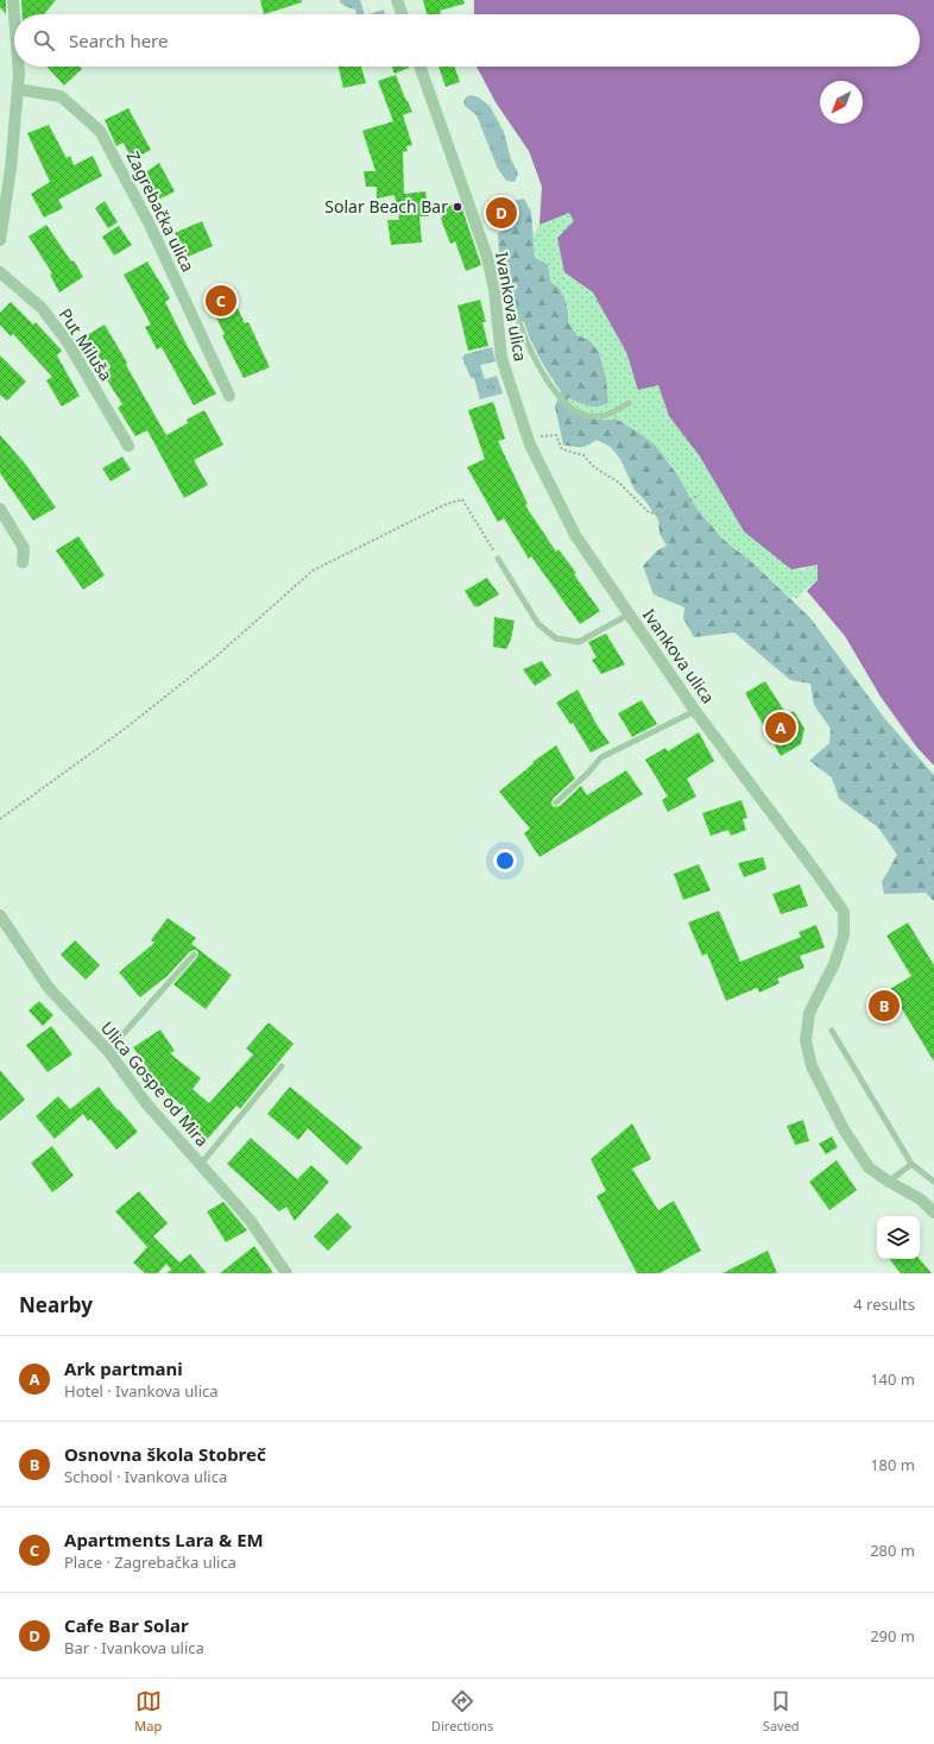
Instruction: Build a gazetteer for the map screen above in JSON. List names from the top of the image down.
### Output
{
  "streets": {
    "street": [
      "Zagrebačka ulica",
      "Ivankova ulica",
      "Put Miluša",
      "Ulica Gospe od Mira"
    ]
  },
  "places": ["Solar Beach Bar"],
  "north": "bottom left",
  "page": {
    "search": "Search here",
    "pins": [
      "D",
      "C",
      "A",
      "B"
    ],
    "heading": ["Nearby", "4 results"],
    "list": [
      {
        "mark": "A",
        "name": "Ark partmani",
        "note": "Hotel · Ivankova ulica",
        "value": "140 m"
      },
      {
        "mark": "B",
        "name": "Osnovna škola Stobreč",
        "note": "School · Ivankova ulica",
        "value": "180 m"
      },
      {
        "mark": "C",
        "name": "Apartments Lara & EM",
        "note": "Place · Zagrebačka ulica",
        "value": "280 m"
      },
      {
        "mark": "D",
        "name": "Cafe Bar Solar",
        "note": "Bar · Ivankova ulica",
        "value": "290 m"
      }
    ],
    "nav": ["Map", "Directions", "Saved"]
  }
}
